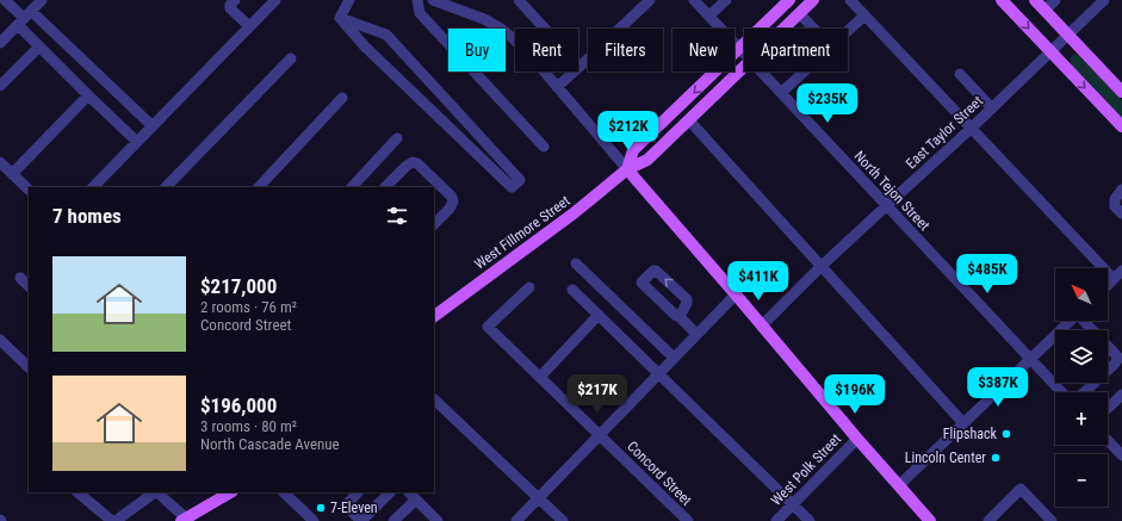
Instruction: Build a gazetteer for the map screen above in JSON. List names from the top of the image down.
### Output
{
  "streets": {
    "main road": ["West Fillmore Street"],
    "street": [
      "East Taylor Street",
      "North Tejon Street",
      "West Polk Street",
      "Concord Street"
    ]
  },
  "crossings": [
    ["East Taylor Street", "North Tejon Street"]
  ],
  "places": ["Flipshack", "Lincoln Center", "7-Eleven"],
  "north": "top left",
  "page": {
    "chip": [
      "Buy",
      "Rent",
      "Filters",
      "New",
      "Apartment"
    ],
    "price": [
      "$235K",
      "$212K",
      "$485K",
      "$411K",
      "$387K",
      "$217K",
      "$196K"
    ],
    "heading": "7 homes",
    "list": [
      {
        "name": "$217,000",
        "note": "2 rooms · 76 m² · Concord Street"
      },
      {
        "name": "$196,000",
        "note": "3 rooms · 80 m² · North Cascade Avenue"
      }
    ],
    "map_buttons": ["+", "−"]
  }
}
